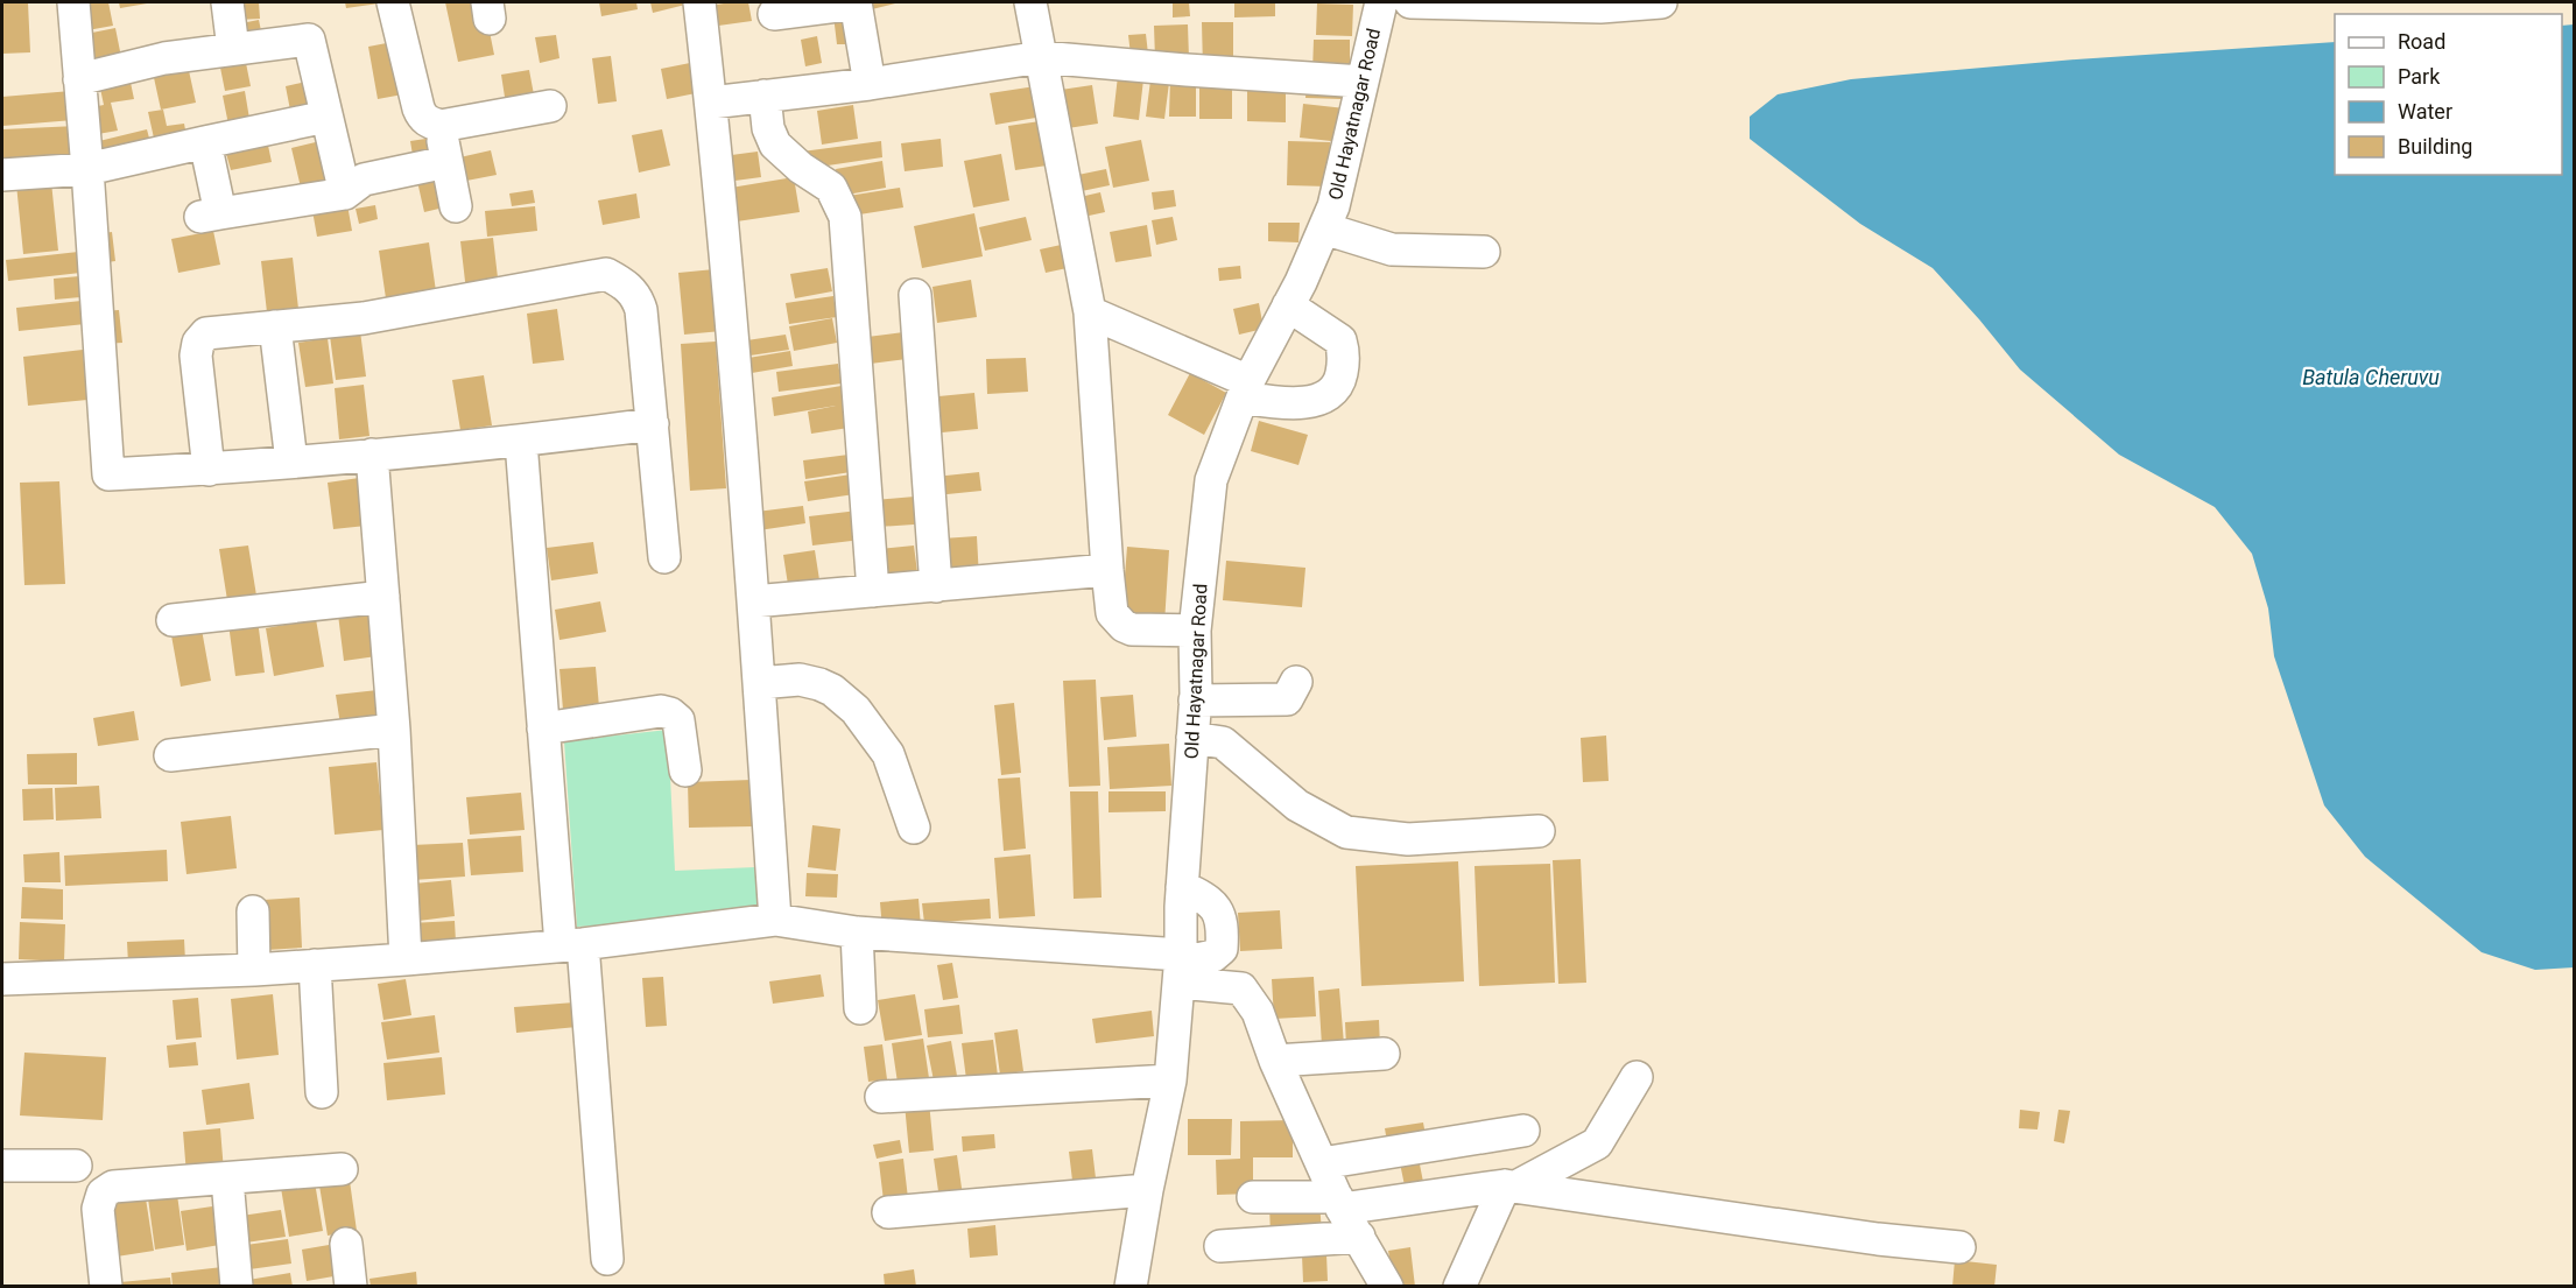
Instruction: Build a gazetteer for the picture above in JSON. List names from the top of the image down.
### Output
{
  "streets": {
    "street": ["Old Hayatnagar Road"]
  },
  "water": ["Batula Cheruvu"],
  "legend": [
    "Road",
    "Park",
    "Water",
    "Building"
  ]
}
